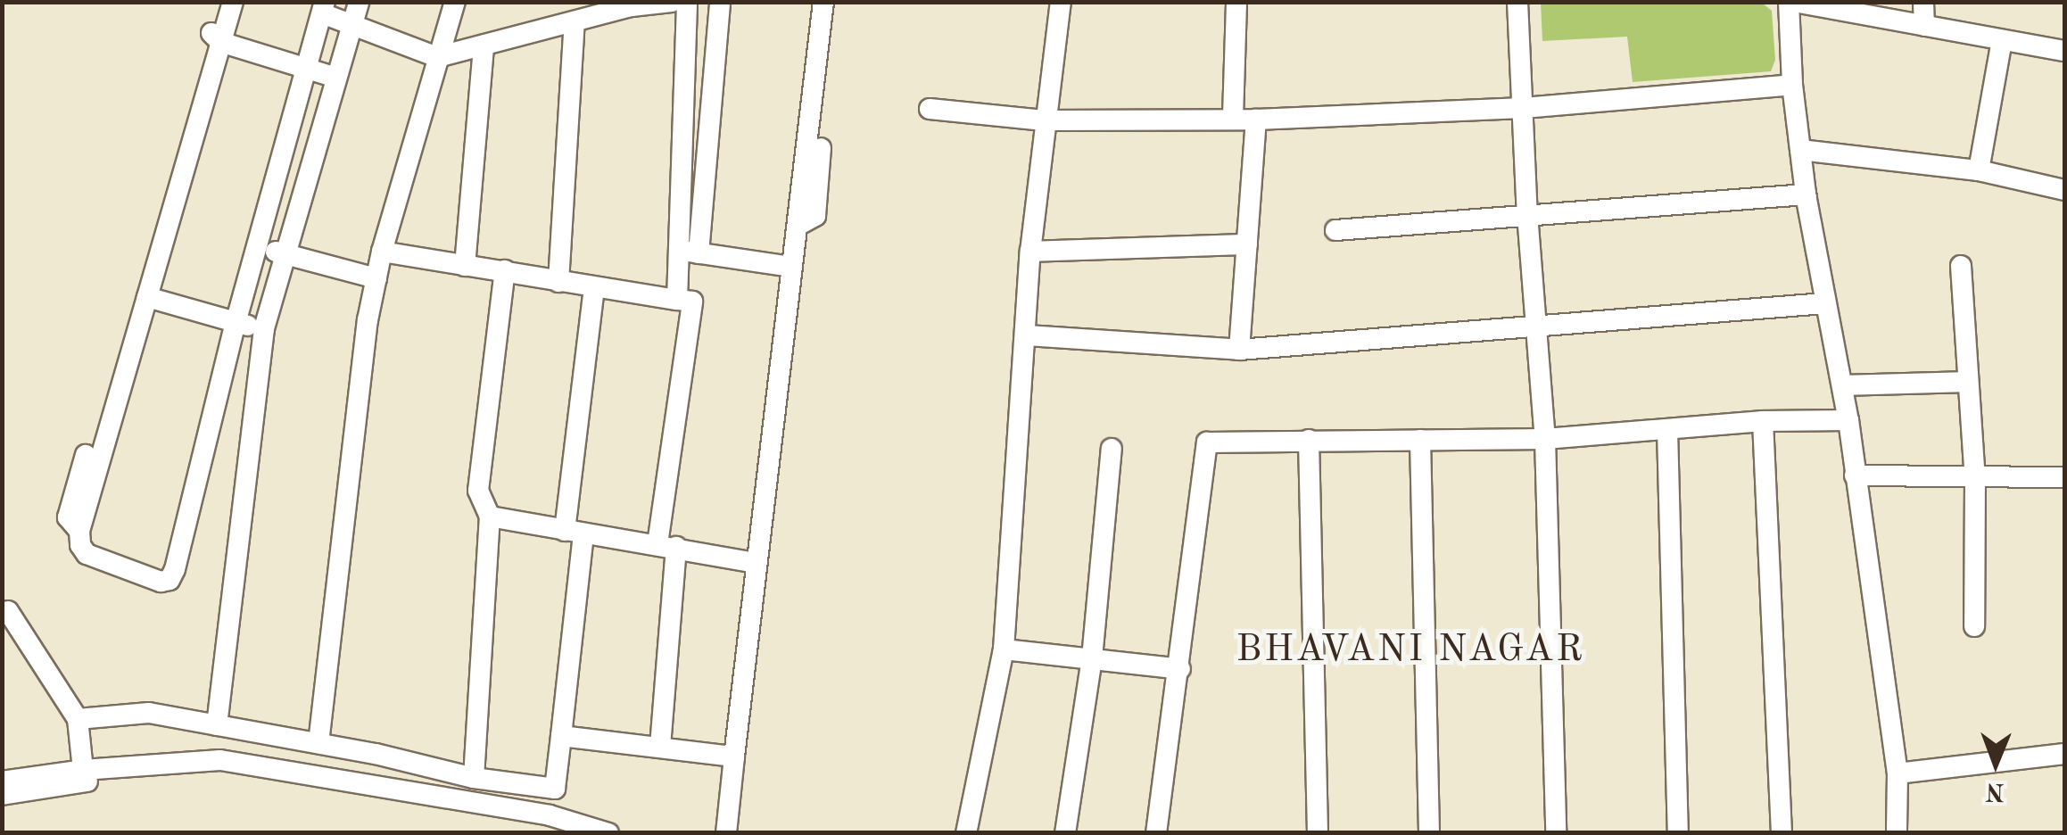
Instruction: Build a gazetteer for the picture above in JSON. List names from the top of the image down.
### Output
{
  "districts": ["BHAVANI NAGAR"],
  "north": "bottom"
}
